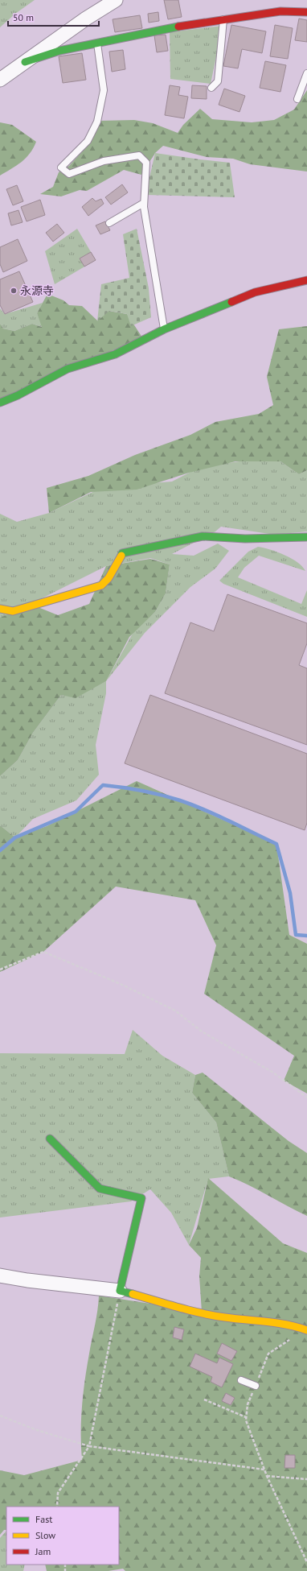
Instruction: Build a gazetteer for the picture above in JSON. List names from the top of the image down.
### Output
{
  "places": ["永源寺"],
  "legend": ["Fast", "Slow", "Jam"],
  "scale_bar": "50 m"
}
